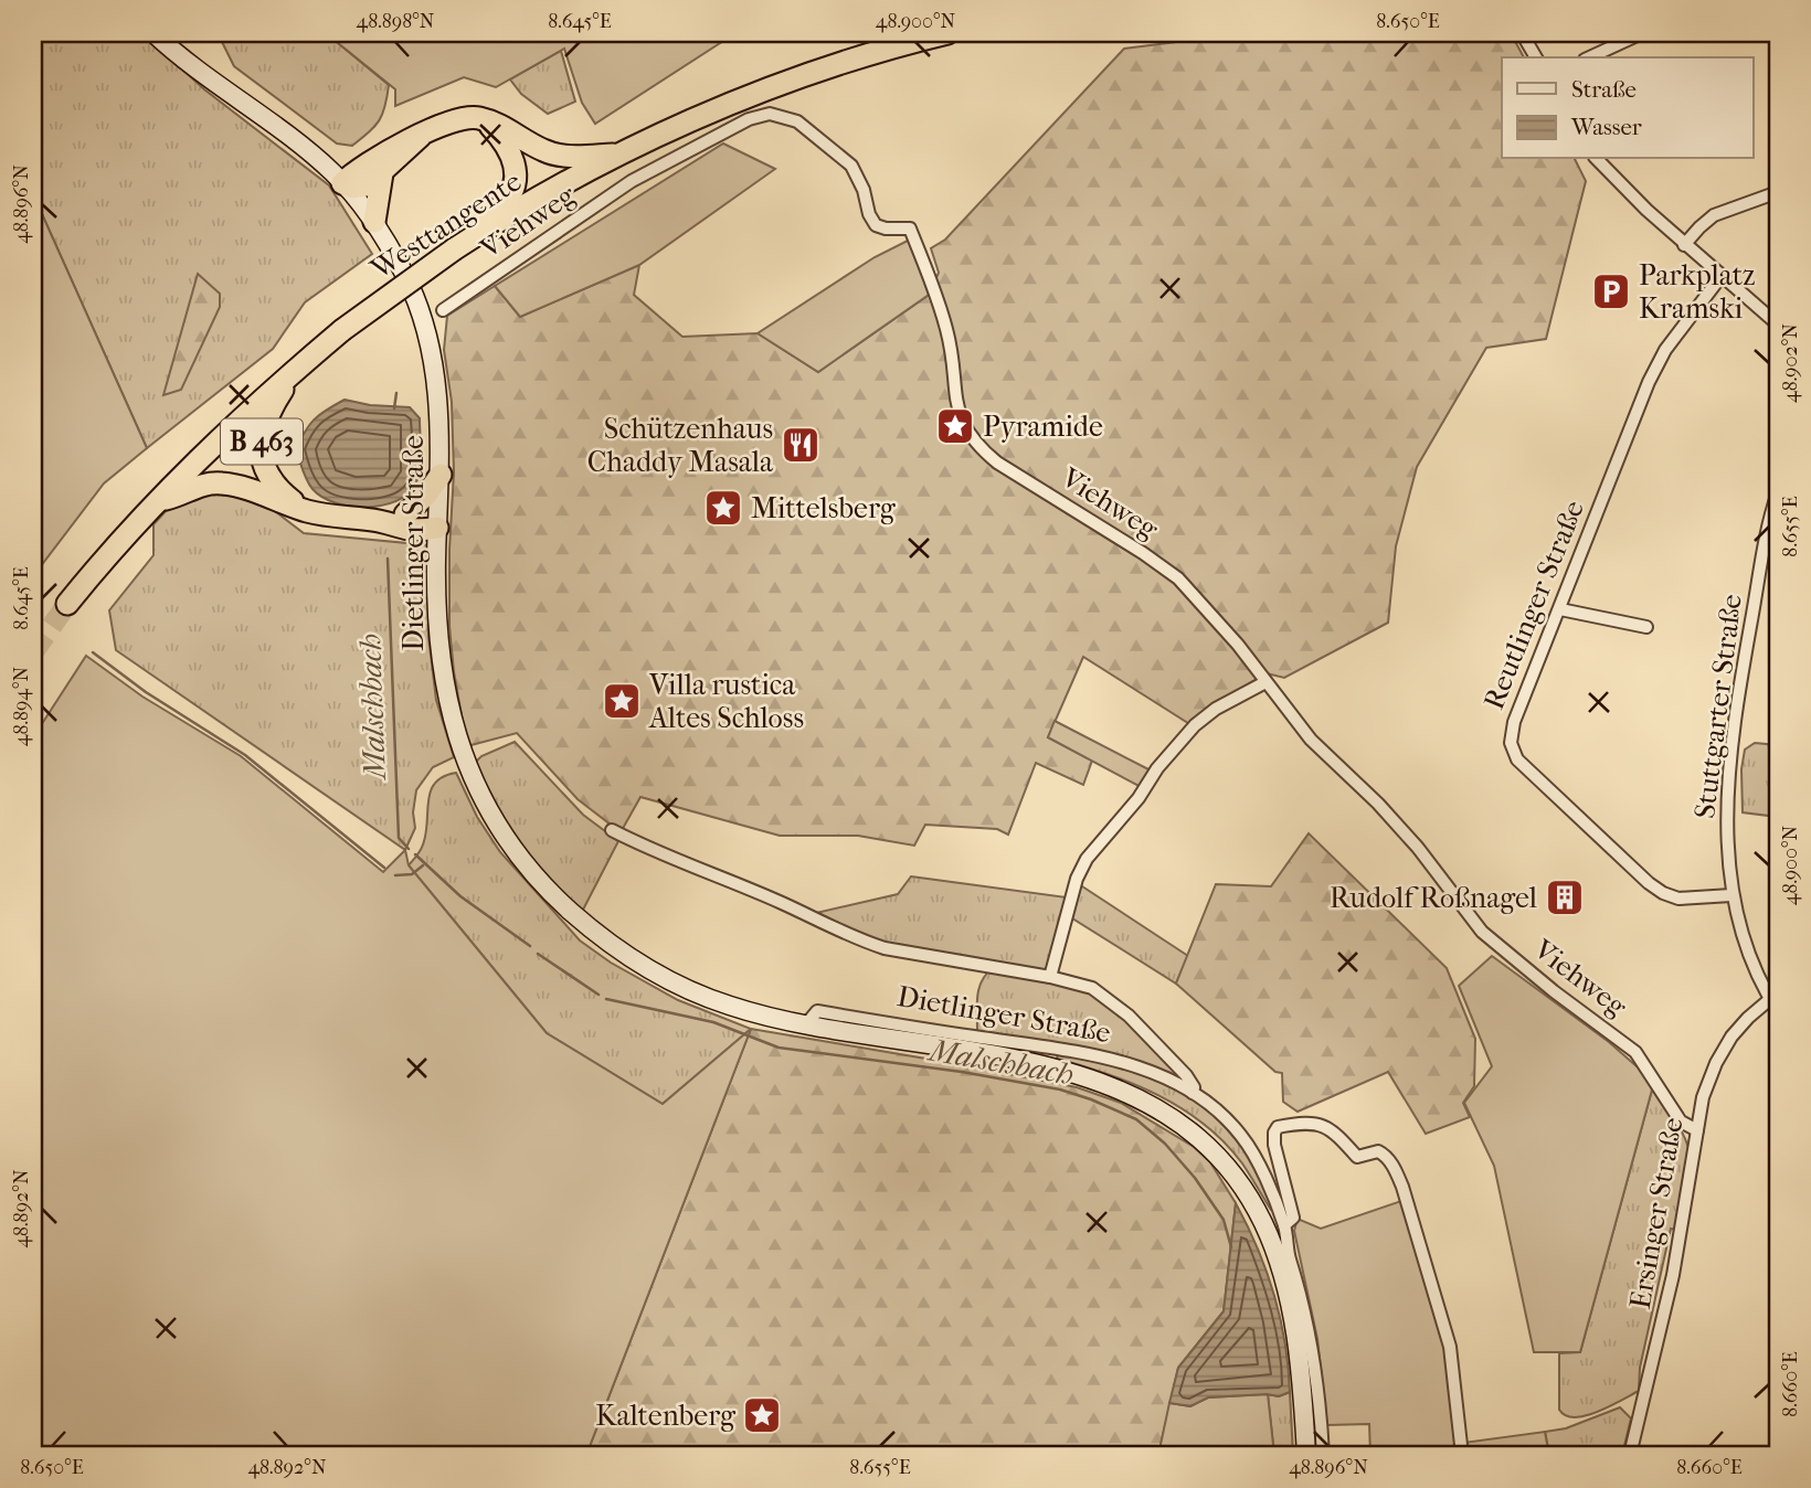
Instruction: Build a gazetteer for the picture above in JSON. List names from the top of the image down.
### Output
{
  "streets": {
    "highway": ["Westtangente", "B 463"],
    "main road": ["Dietlinger Straße"],
    "street": [
      "Viehweg",
      "Reutlinger Straße",
      "Stuttgarter Straße",
      "Ersinger Straße"
    ]
  },
  "crossings": [
    ["Viehweg", "Dietlinger Straße"],
    ["Viehweg", "Ersinger Straße"],
    ["Westtangente", "B 463"],
    ["B 463", "Dietlinger Straße"],
    ["Reutlinger Straße", "Stuttgarter Straße"],
    ["Stuttgarter Straße", "Ersinger Straße"]
  ],
  "water": ["Malschbach"],
  "places": {
    "parking": ["Parkplatz Kramski"],
    "place": [
      "Pyramide",
      "Mittelsberg",
      "Villa rustica Altes Schloss",
      "Kaltenberg"
    ],
    "restaurant": ["Schützenhaus Chaddy Masala"],
    "building": ["Rudolf Roßnagel"]
  },
  "legend": ["Straße", "Wasser"],
  "coordinates": [
    "48.898°N",
    "8.645°E",
    "48.900°N",
    "8.650°E",
    "48.896°N",
    "48.902°N",
    "8.655°E",
    "48.894°N",
    "48.892°N",
    "8.660°E"
  ]
}
